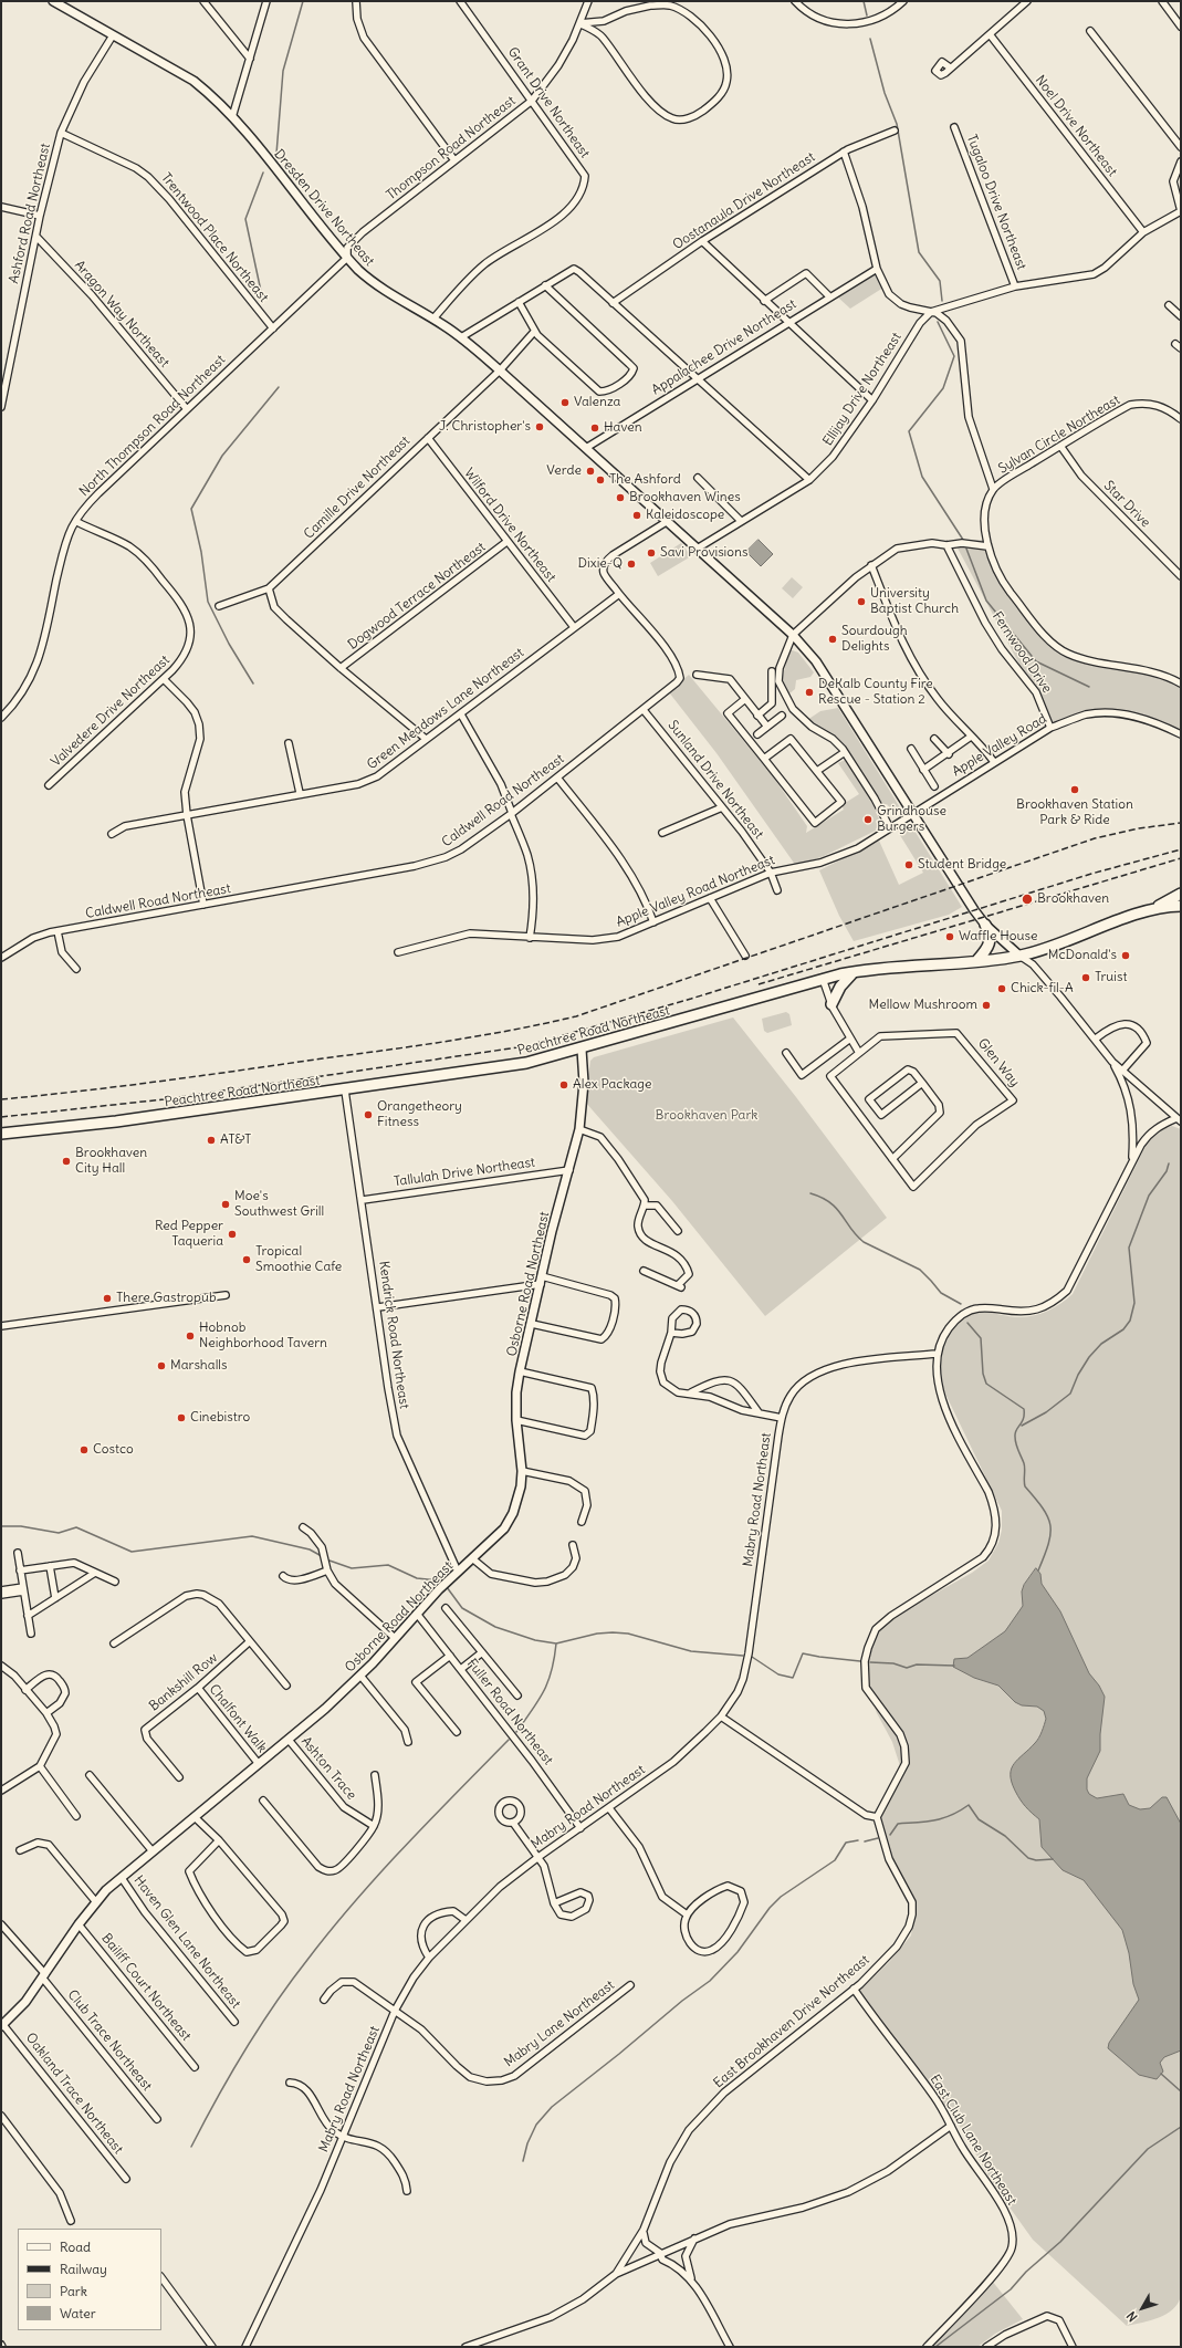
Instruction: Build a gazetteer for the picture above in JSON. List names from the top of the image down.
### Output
{
  "streets": {
    "highway": ["Peachtree Road Northeast"],
    "street": [
      "Grant Drive Northeast",
      "Noel Drive Northeast",
      "Thompson Road Northeast",
      "Oostanaula Drive Northeast",
      "Tugaloo Drive Northeast",
      "Dresden Drive Northeast",
      "Ashford Road Northeast",
      "Trentwood Place Northeast",
      "Aragon Way Northeast",
      "Appalachee Drive Northeast",
      "Ellijay Drive Northeast",
      "North Thompson Road Northeast",
      "Sylvan Circle Northeast",
      "Camille Drive Northeast",
      "Star Drive",
      "Wilford Drive Northeast",
      "Dogwood Terrace Northeast",
      "Fernwood Drive",
      "Green Meadows Lane Northeast",
      "Valvedere Drive Northeast",
      "Apple Valley Road",
      "Sunland Drive Northeast",
      "Caldwell Road Northeast",
      "Apple Valley Road Northeast",
      "Glen Way",
      "Tallulah Drive Northeast",
      "Osborne Road Northeast",
      "Kendrick Road Northeast",
      "Mabry Road Northeast",
      "Bankshill Row",
      "Fuller Road Northeast",
      "Chalfont Walk",
      "Ashton Trace",
      "Haven Glen Lane Northeast",
      "Bailiff Court Northeast",
      "East Brookhaven Drive Northeast",
      "Mabry Lane Northeast",
      "Club Trace Northeast",
      "Oakland Trace Northeast",
      "East Club Lane Northeast"
    ]
  },
  "crossings": [
    ["Grant Drive Northeast", "Thompson Road Northeast"],
    ["Grant Drive Northeast", "Dresden Drive Northeast"],
    ["Thompson Road Northeast", "Dresden Drive Northeast"],
    ["Thompson Road Northeast", "North Thompson Road Northeast"],
    ["Dresden Drive Northeast", "Ashford Road Northeast"],
    ["Dresden Drive Northeast", "Appalachee Drive Northeast"],
    ["Dresden Drive Northeast", "Ellijay Drive Northeast"],
    ["Dresden Drive Northeast", "North Thompson Road Northeast"],
    ["Dresden Drive Northeast", "Camille Drive Northeast"],
    ["Dresden Drive Northeast", "Apple Valley Road"],
    ["Dresden Drive Northeast", "Caldwell Road Northeast"],
    ["Dresden Drive Northeast", "Apple Valley Road Northeast"],
    ["Dresden Drive Northeast", "Peachtree Road Northeast"],
    ["Ashford Road Northeast", "Trentwood Place Northeast"],
    ["Ashford Road Northeast", "Aragon Way Northeast"],
    ["Trentwood Place Northeast", "North Thompson Road Northeast"],
    ["Aragon Way Northeast", "North Thompson Road Northeast"],
    ["North Thompson Road Northeast", "Valvedere Drive Northeast"],
    ["Sylvan Circle Northeast", "Star Drive"],
    ["Camille Drive Northeast", "Wilford Drive Northeast"],
    ["Wilford Drive Northeast", "Dogwood Terrace Northeast"],
    ["Wilford Drive Northeast", "Green Meadows Lane Northeast"],
    ["Fernwood Drive", "Apple Valley Road"],
    ["Green Meadows Lane Northeast", "Caldwell Road Northeast"],
    ["Apple Valley Road", "Apple Valley Road Northeast"],
    ["Sunland Drive Northeast", "Caldwell Road Northeast"],
    ["Sunland Drive Northeast", "Apple Valley Road Northeast"],
    ["Peachtree Road Northeast", "Osborne Road Northeast"],
    ["Peachtree Road Northeast", "Kendrick Road Northeast"],
    ["Tallulah Drive Northeast", "Osborne Road Northeast"],
    ["Tallulah Drive Northeast", "Kendrick Road Northeast"],
    ["Osborne Road Northeast", "Kendrick Road Northeast"],
    ["Osborne Road Northeast", "Fuller Road Northeast"],
    ["Osborne Road Northeast", "Chalfont Walk"],
    ["Osborne Road Northeast", "Ashton Trace"],
    ["Osborne Road Northeast", "Haven Glen Lane Northeast"],
    ["Osborne Road Northeast", "Bailiff Court Northeast"],
    ["Osborne Road Northeast", "Club Trace Northeast"],
    ["Osborne Road Northeast", "Oakland Trace Northeast"],
    ["Mabry Road Northeast", "Fuller Road Northeast"],
    ["Mabry Road Northeast", "Mabry Lane Northeast"],
    ["Bankshill Row", "Chalfont Walk"],
    ["East Brookhaven Drive Northeast", "East Club Lane Northeast"]
  ],
  "parks": ["Brookhaven Park"],
  "places": [
    "Valenza",
    "J. Christopher's",
    "Haven",
    "Verde",
    "The Ashford",
    "Brookhaven Wines",
    "Kaleidoscope",
    "Savi Provisions",
    "Dixie-Q",
    "University Baptist Church",
    "Sourdough Delights",
    "DeKalb County Fire Rescue - Station 2",
    "Brookhaven Station Park & Ride",
    "Grindhouse Burgers",
    "Student Bridge",
    "Brookhaven",
    "Waffle House",
    "McDonald's",
    "Truist",
    "Chick-fil-A",
    "Mellow Mushroom",
    "Alex Package",
    "Orangetheory Fitness",
    "AT&T",
    "Brookhaven City Hall",
    "Moe's Southwest Grill",
    "Red Pepper Taqueria",
    "Tropical Smoothie Cafe",
    "There Gastropub",
    "Hobnob Neighborhood Tavern",
    "Marshalls",
    "Cinebistro",
    "Costco"
  ],
  "legend": [
    "Road",
    "Railway",
    "Park",
    "Water"
  ],
  "north": "bottom left"
}
